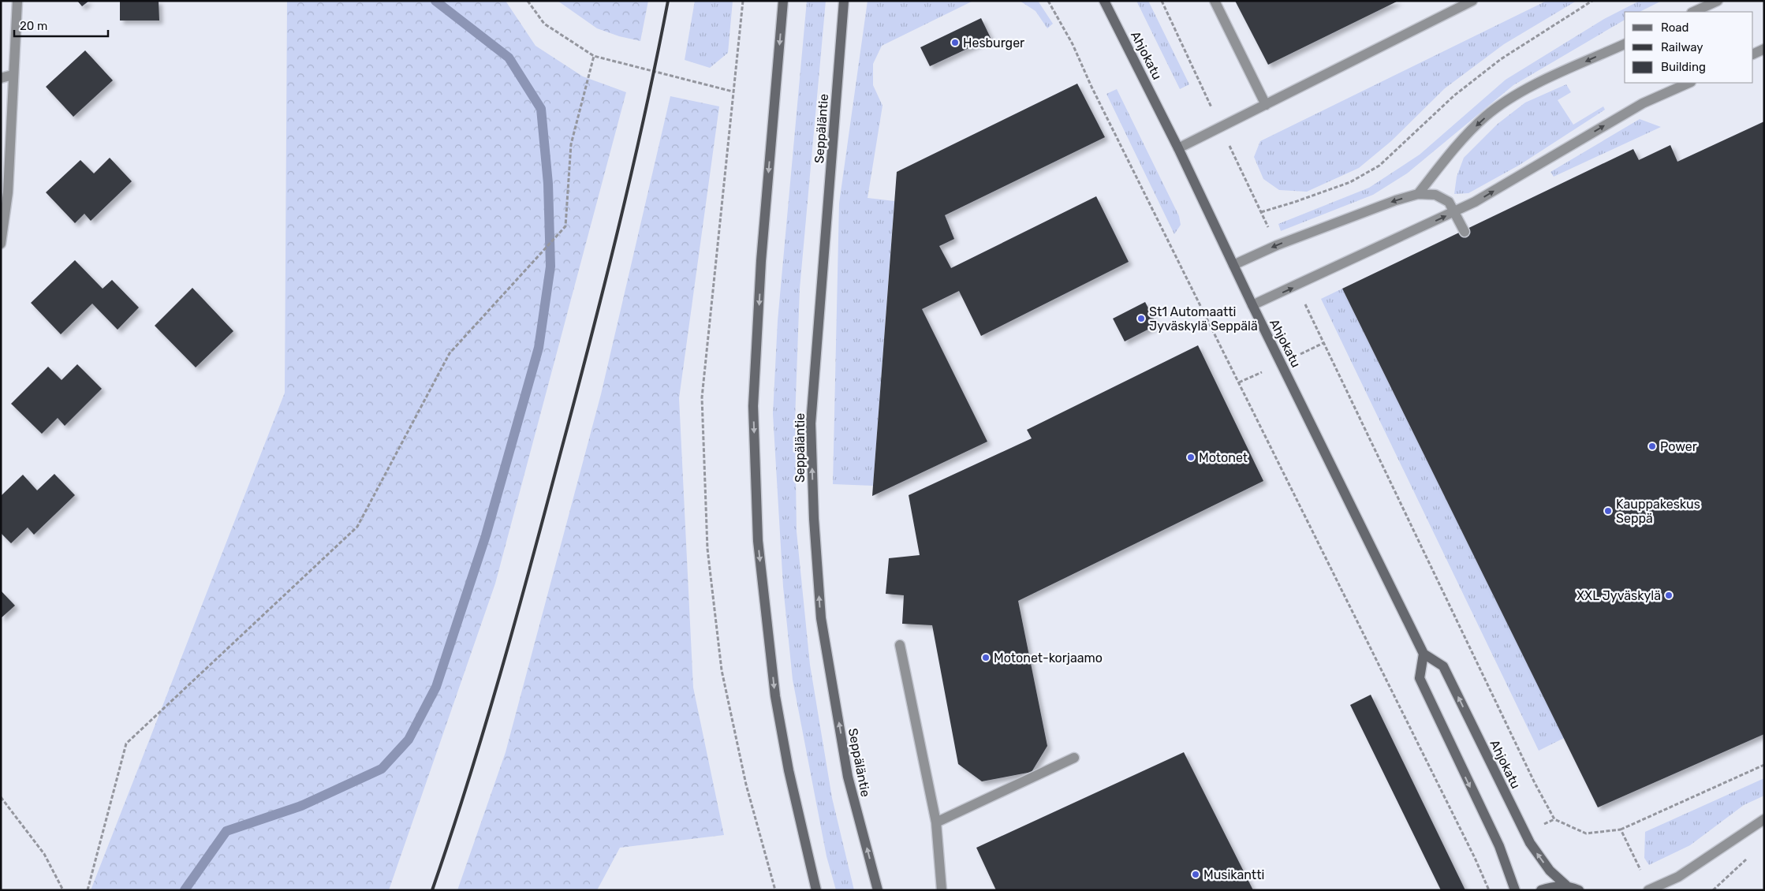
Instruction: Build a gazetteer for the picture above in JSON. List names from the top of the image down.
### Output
{
  "streets": {
    "main road": ["Ahjokatu", "Seppäläntie"]
  },
  "places": [
    "Hesburger",
    "St1 Automaatti Jyväskylä Seppälä",
    "Power",
    "Motonet",
    "Kauppakeskus Seppä",
    "XXL Jyväskylä",
    "Motonet-korjaamo",
    "Musikantti"
  ],
  "legend": ["Road", "Railway", "Building"],
  "scale_bar": "20 m"
}
